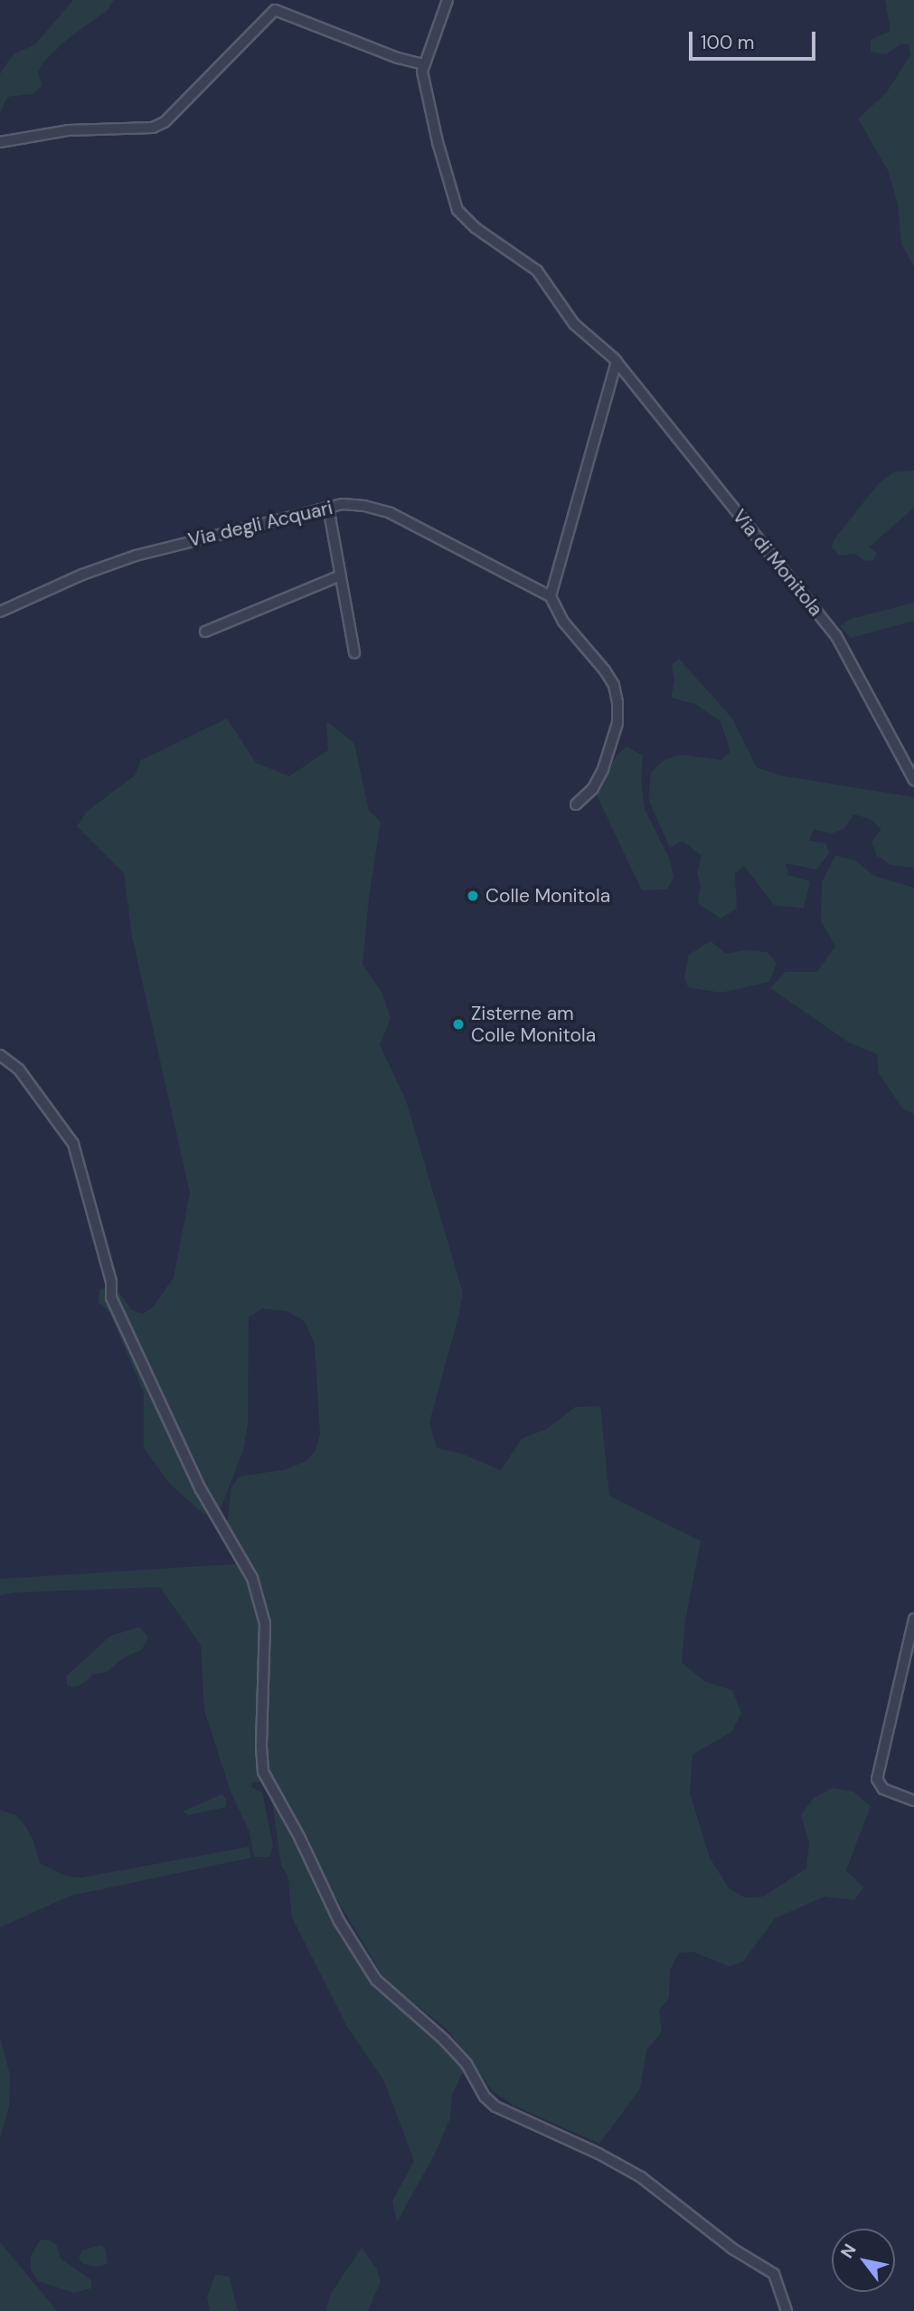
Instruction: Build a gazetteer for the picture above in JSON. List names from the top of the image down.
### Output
{
  "streets": {
    "street": ["Via degli Acquari", "Via di Monitola"]
  },
  "places": ["Colle Monitola", "Zisterne am Colle Monitola"],
  "scale_bar": "100 m",
  "north": "top left"
}
